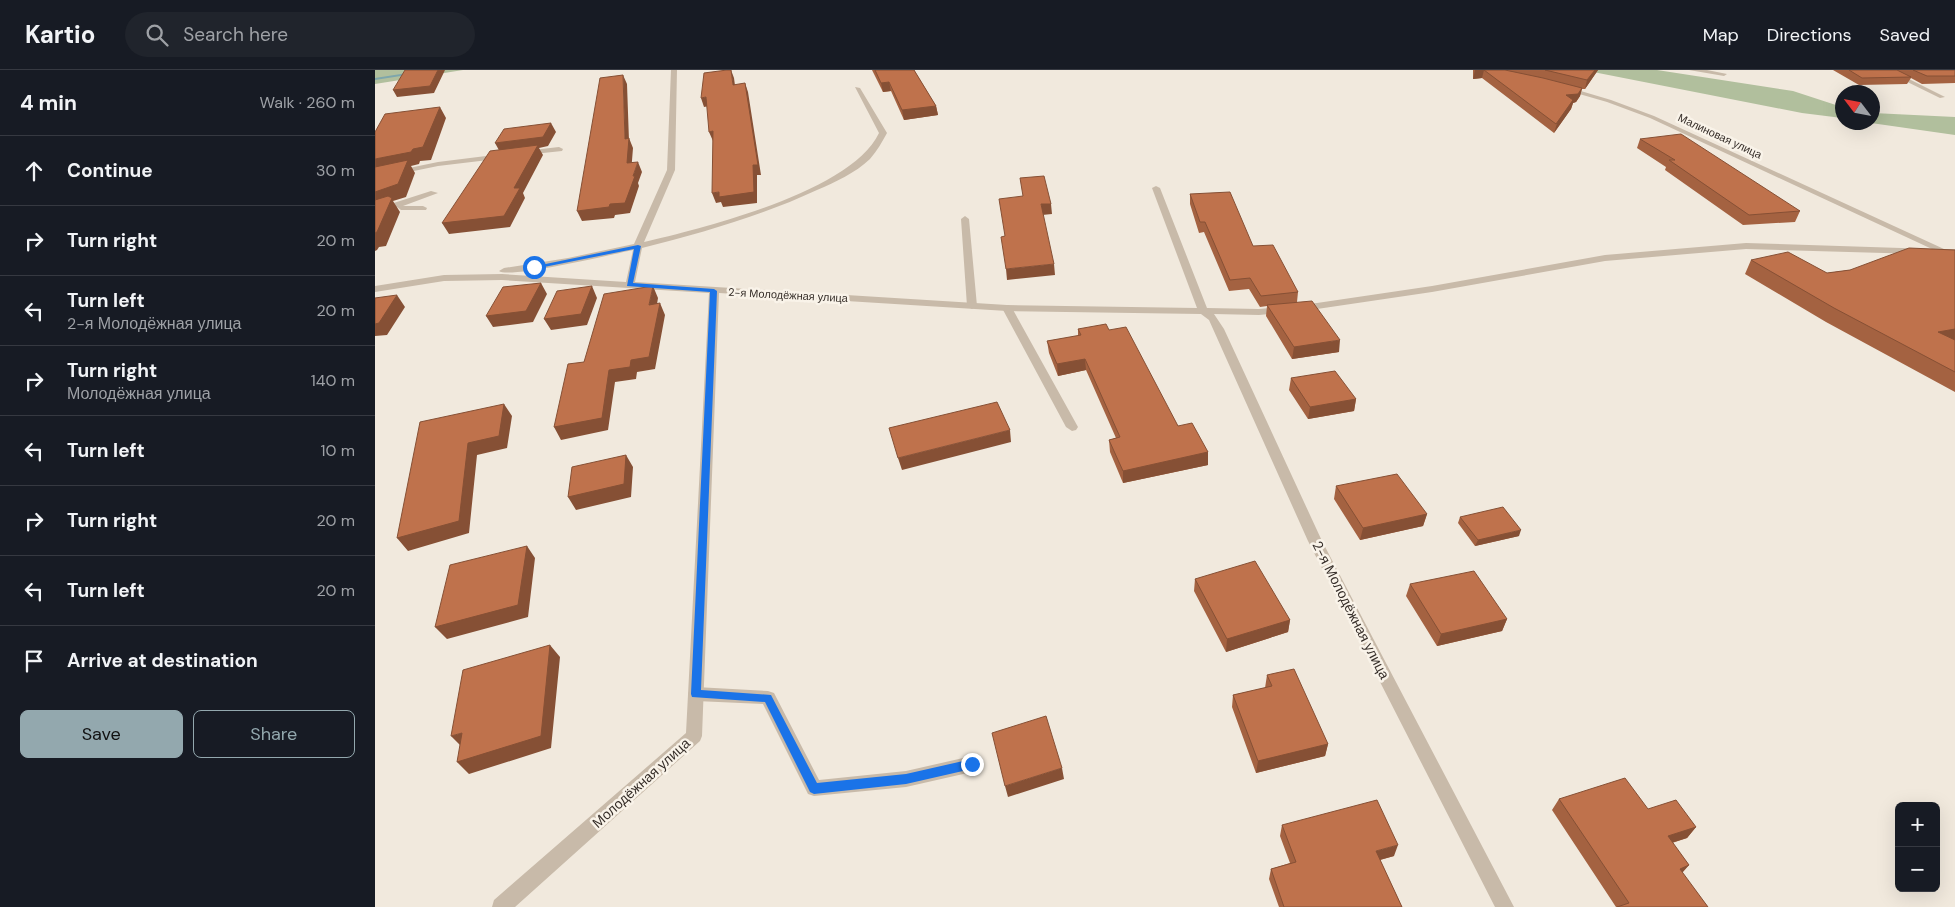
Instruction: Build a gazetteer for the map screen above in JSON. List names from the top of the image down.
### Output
{
  "streets": {
    "street": ["Малиновая улица", "2-я Молодёжная улица", "Молодёжная улица"]
  },
  "crossings": [
    ["2-я Молодёжная улица", "Молодёжная улица"]
  ],
  "north": "top left",
  "page": {
    "header": "Kartio",
    "search": "Search here",
    "nav": ["Map", "Directions", "Saved"],
    "heading": ["4 min", "Walk · 260 m"],
    "list": [
      ["Continue", "30 m"],
      ["Turn right", "20 m"],
      ["Turn left", "2-я Молодёжная улица", "20 m"],
      ["Turn right", "Молодёжная улица", "140 m"],
      ["Turn left", "10 m"],
      ["Turn right", "20 m"],
      ["Turn left", "20 m"],
      "Arrive at destination"
    ],
    "buttons": ["Save", "Share"],
    "map_buttons": ["+", "−"]
  }
}
